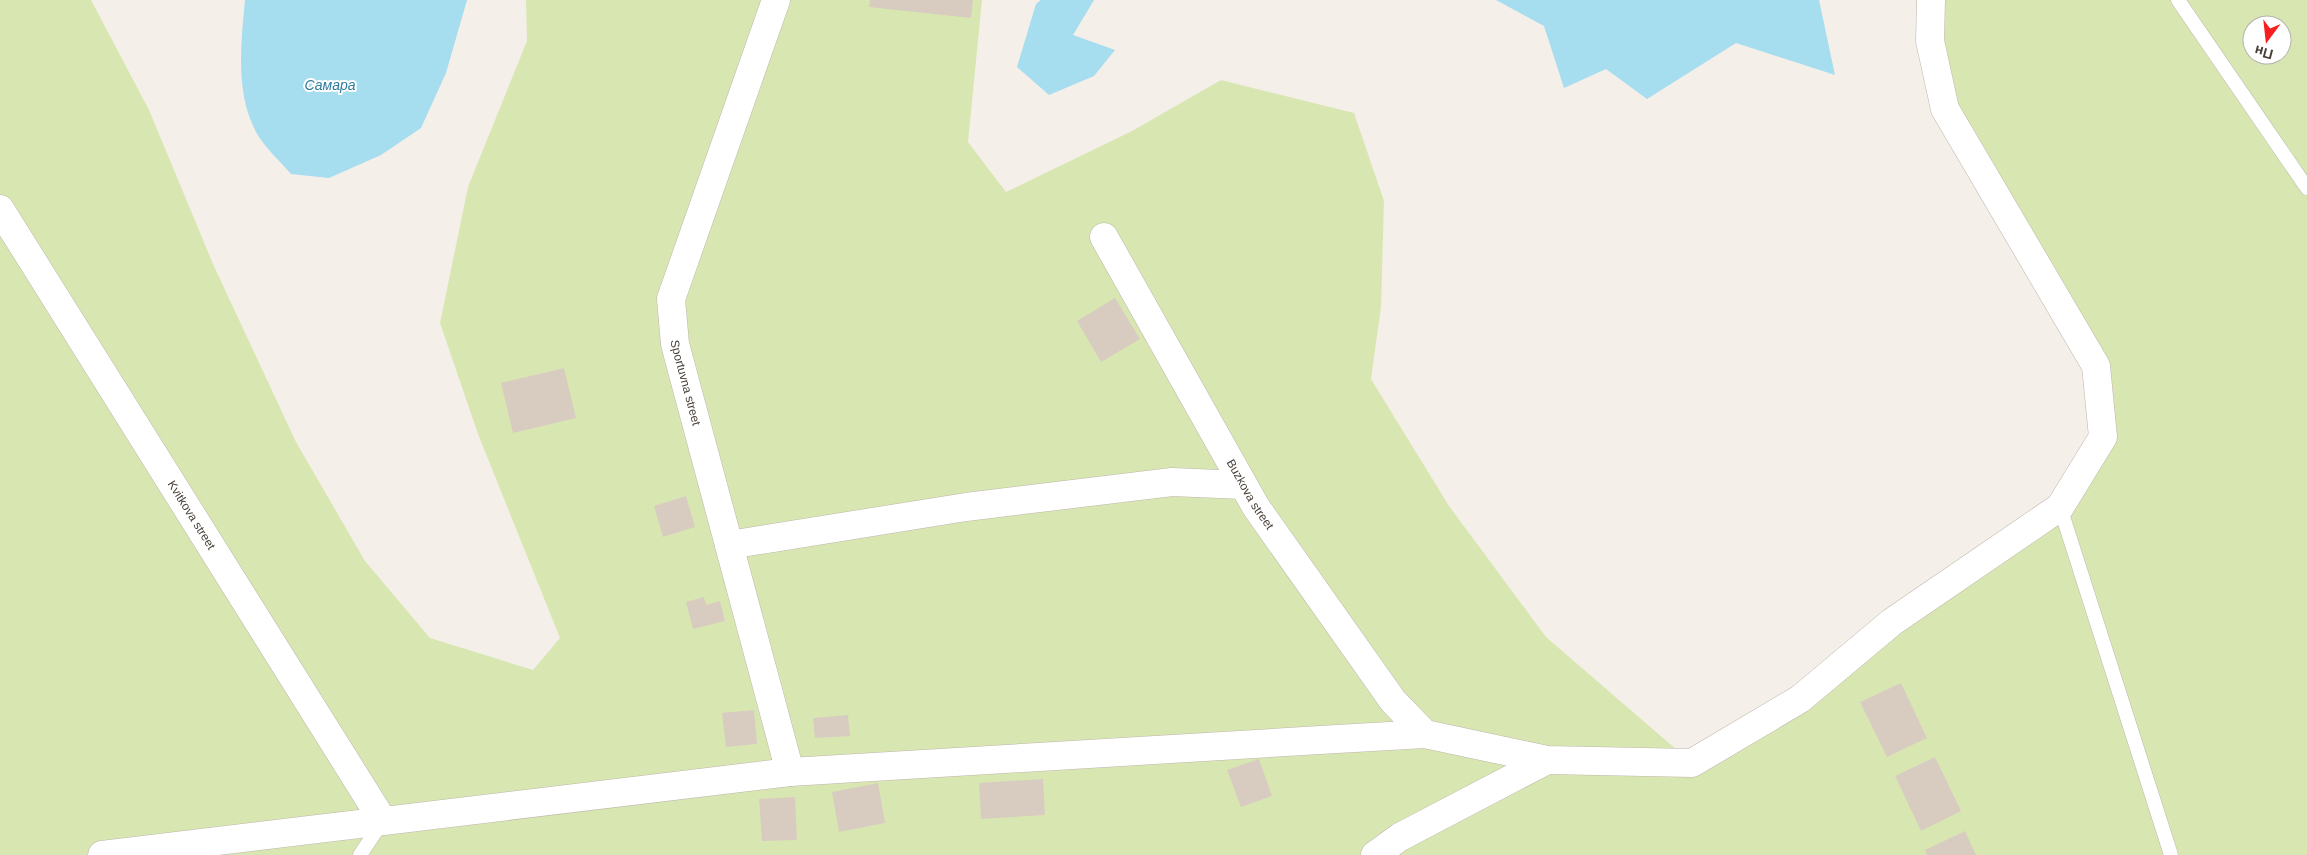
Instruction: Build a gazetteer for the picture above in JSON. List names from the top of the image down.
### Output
{
  "streets": {
    "street": ["Sportuvna street", "Buzkova street", "Kvitkova street"]
  },
  "water": ["Самара"],
  "north": "bottom"
}
